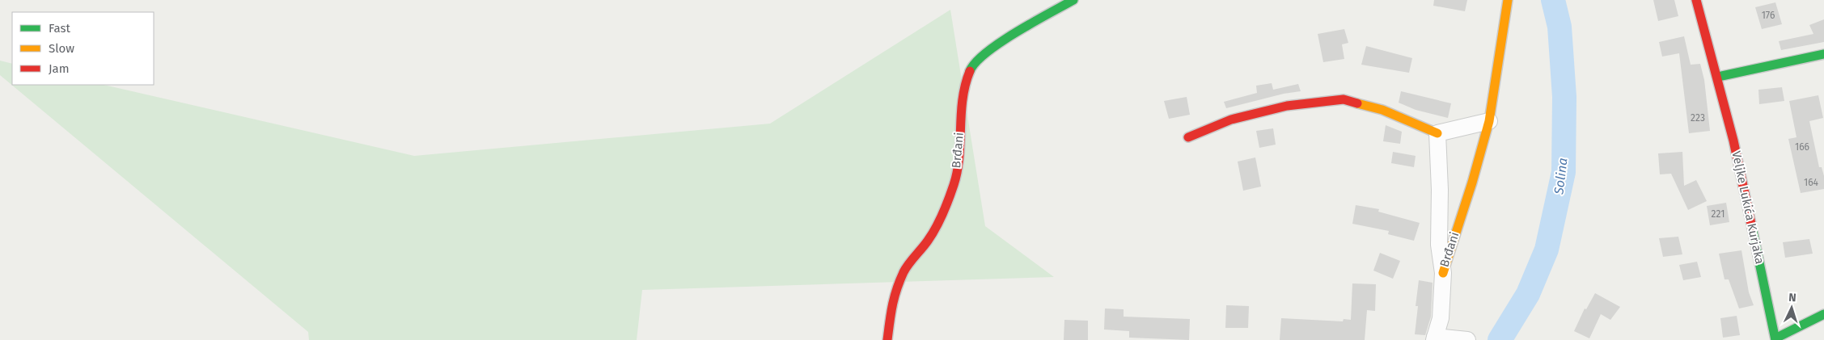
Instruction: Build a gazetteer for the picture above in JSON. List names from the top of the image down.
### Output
{
  "streets": {
    "street": ["Brđani", "Veljke Lukića Kurjaka"]
  },
  "water": ["Solina"],
  "house_numbers": [
    "176",
    "223",
    "166",
    "164",
    "221"
  ],
  "legend": ["Fast", "Slow", "Jam"],
  "north": "top"
}
